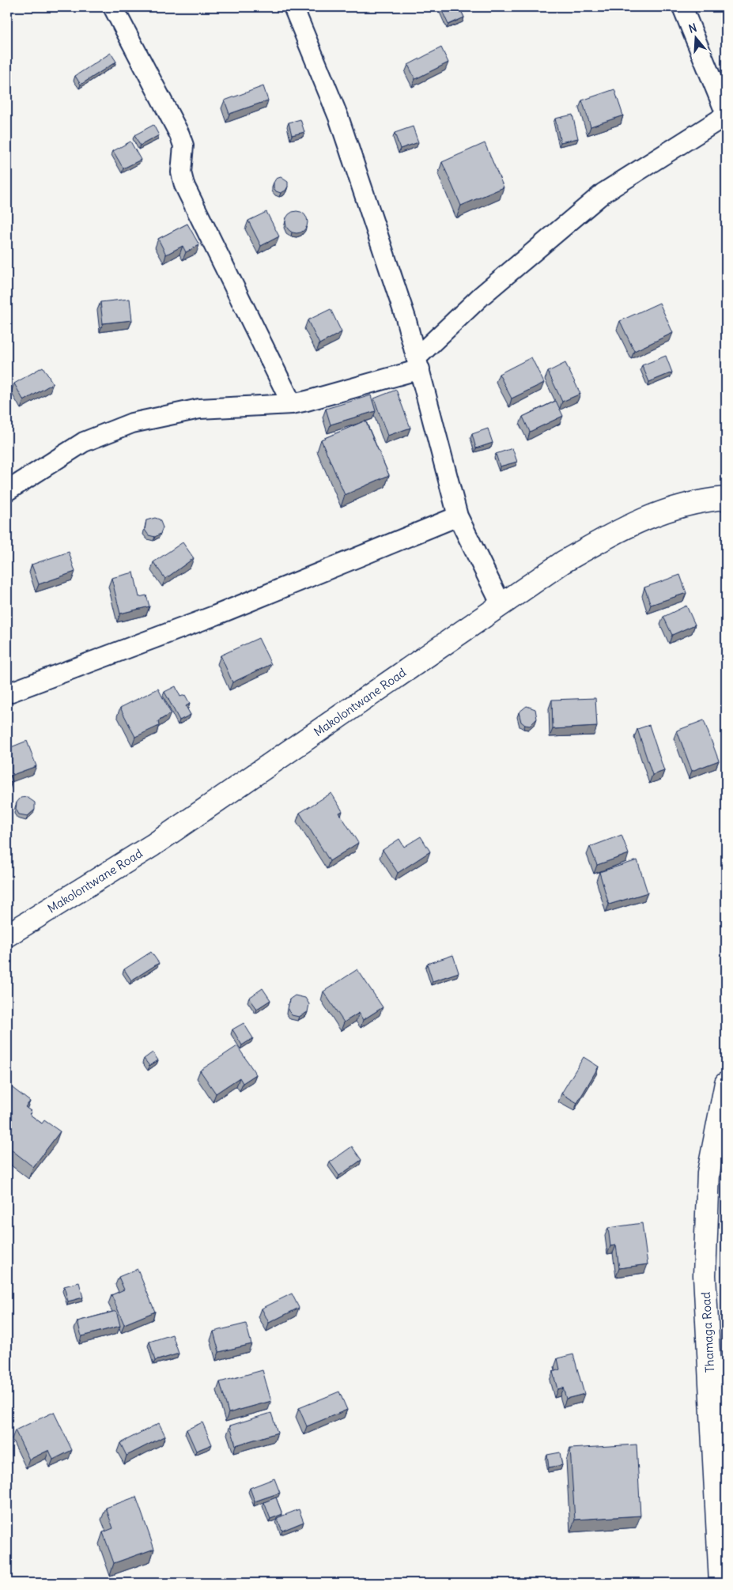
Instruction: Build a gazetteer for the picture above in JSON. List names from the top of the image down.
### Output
{
  "streets": {
    "main road": ["Makolontwane Road", "Thamaga Road"]
  },
  "north": "top"
}
